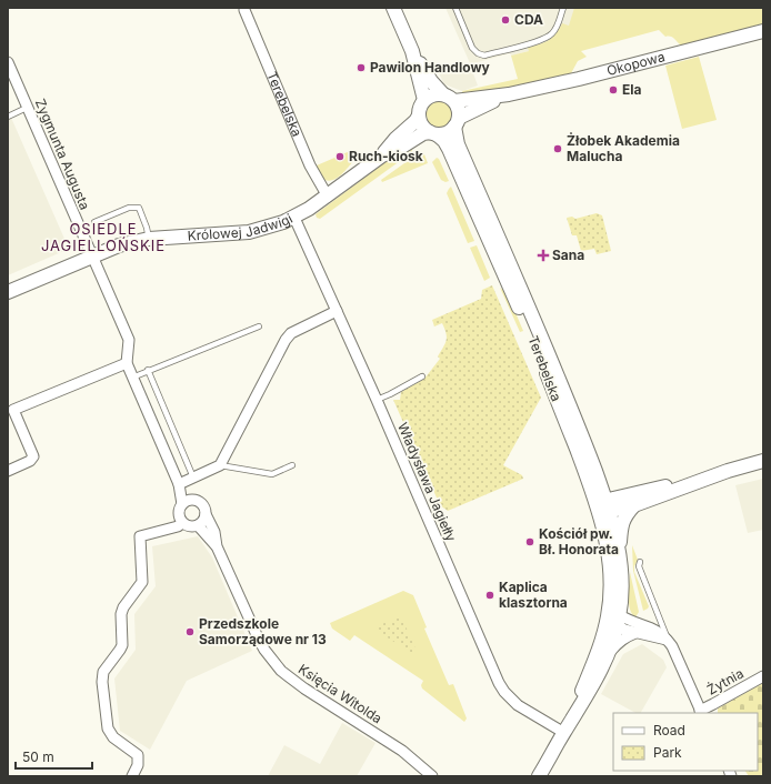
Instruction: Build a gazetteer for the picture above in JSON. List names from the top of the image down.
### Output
{
  "streets": {
    "street": [
      "Okopowa",
      "Terebelska",
      "Zygmunta Augusta",
      "Królowej Jadwigi",
      "Władysława Jagiełły",
      "Żytnia",
      "Księcia Witolda"
    ]
  },
  "crossings": [
    ["Okopowa", "Terebelska"],
    ["Okopowa", "Królowej Jadwigi"],
    ["Terebelska", "Królowej Jadwigi"],
    ["Terebelska", "Władysława Jagiełły"],
    ["Zygmunta Augusta", "Królowej Jadwigi"],
    ["Królowej Jadwigi", "Władysława Jagiełły"]
  ],
  "districts": ["OSIEDLE JAGIELLOŃSKIE"],
  "places": {
    "other": [
      "CDA",
      "Pawilon Handlowy",
      "Ela",
      "Żłobek Akademia Malucha",
      "Ruch-kiosk",
      "Kościół pw. Bł. Honorata",
      "Kaplica klasztorna",
      "Przedszkole Samorządowe nr 13"
    ],
    "health": ["Sana"]
  },
  "legend": ["Road", "Park"],
  "scale_bar": "50 m"
}
